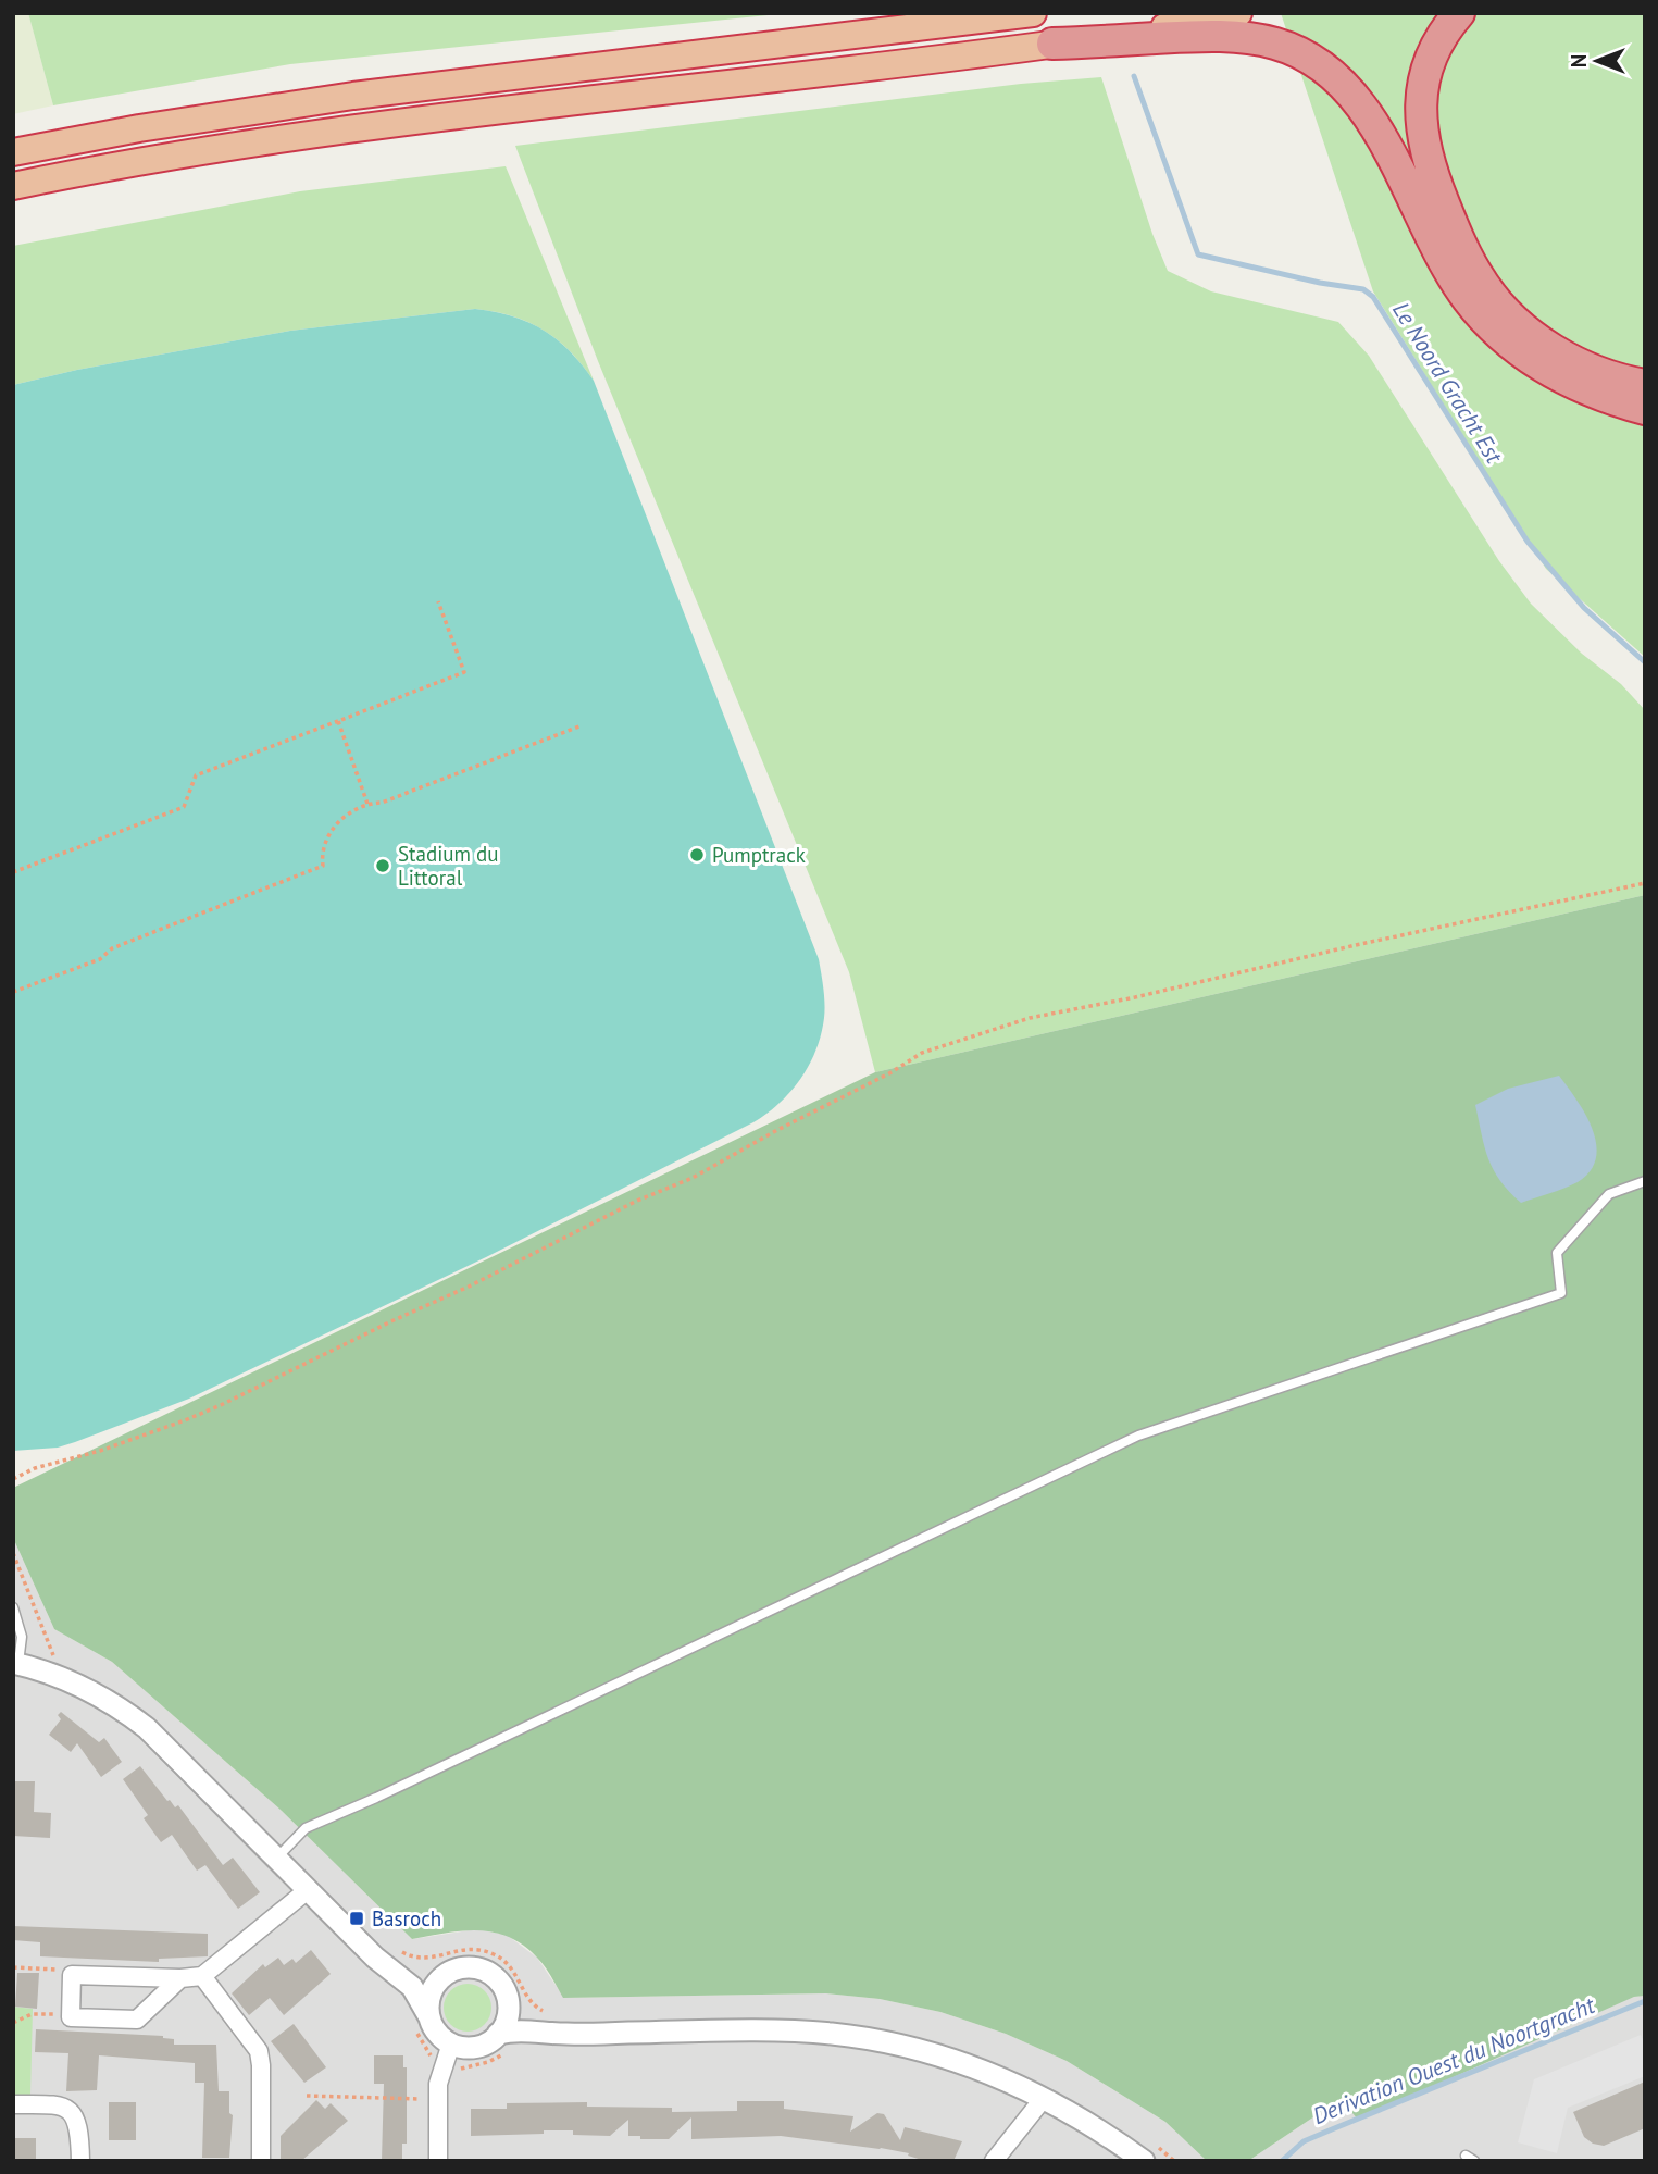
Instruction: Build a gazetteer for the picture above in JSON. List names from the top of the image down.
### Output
{
  "water": ["Le Noord Gracht Est", "Derivation Ouest du Noortgracht"],
  "places": {
    "other": ["Pumptrack", "Stadium du Littoral"],
    "transit": ["Basroch"]
  },
  "north": "left"
}
